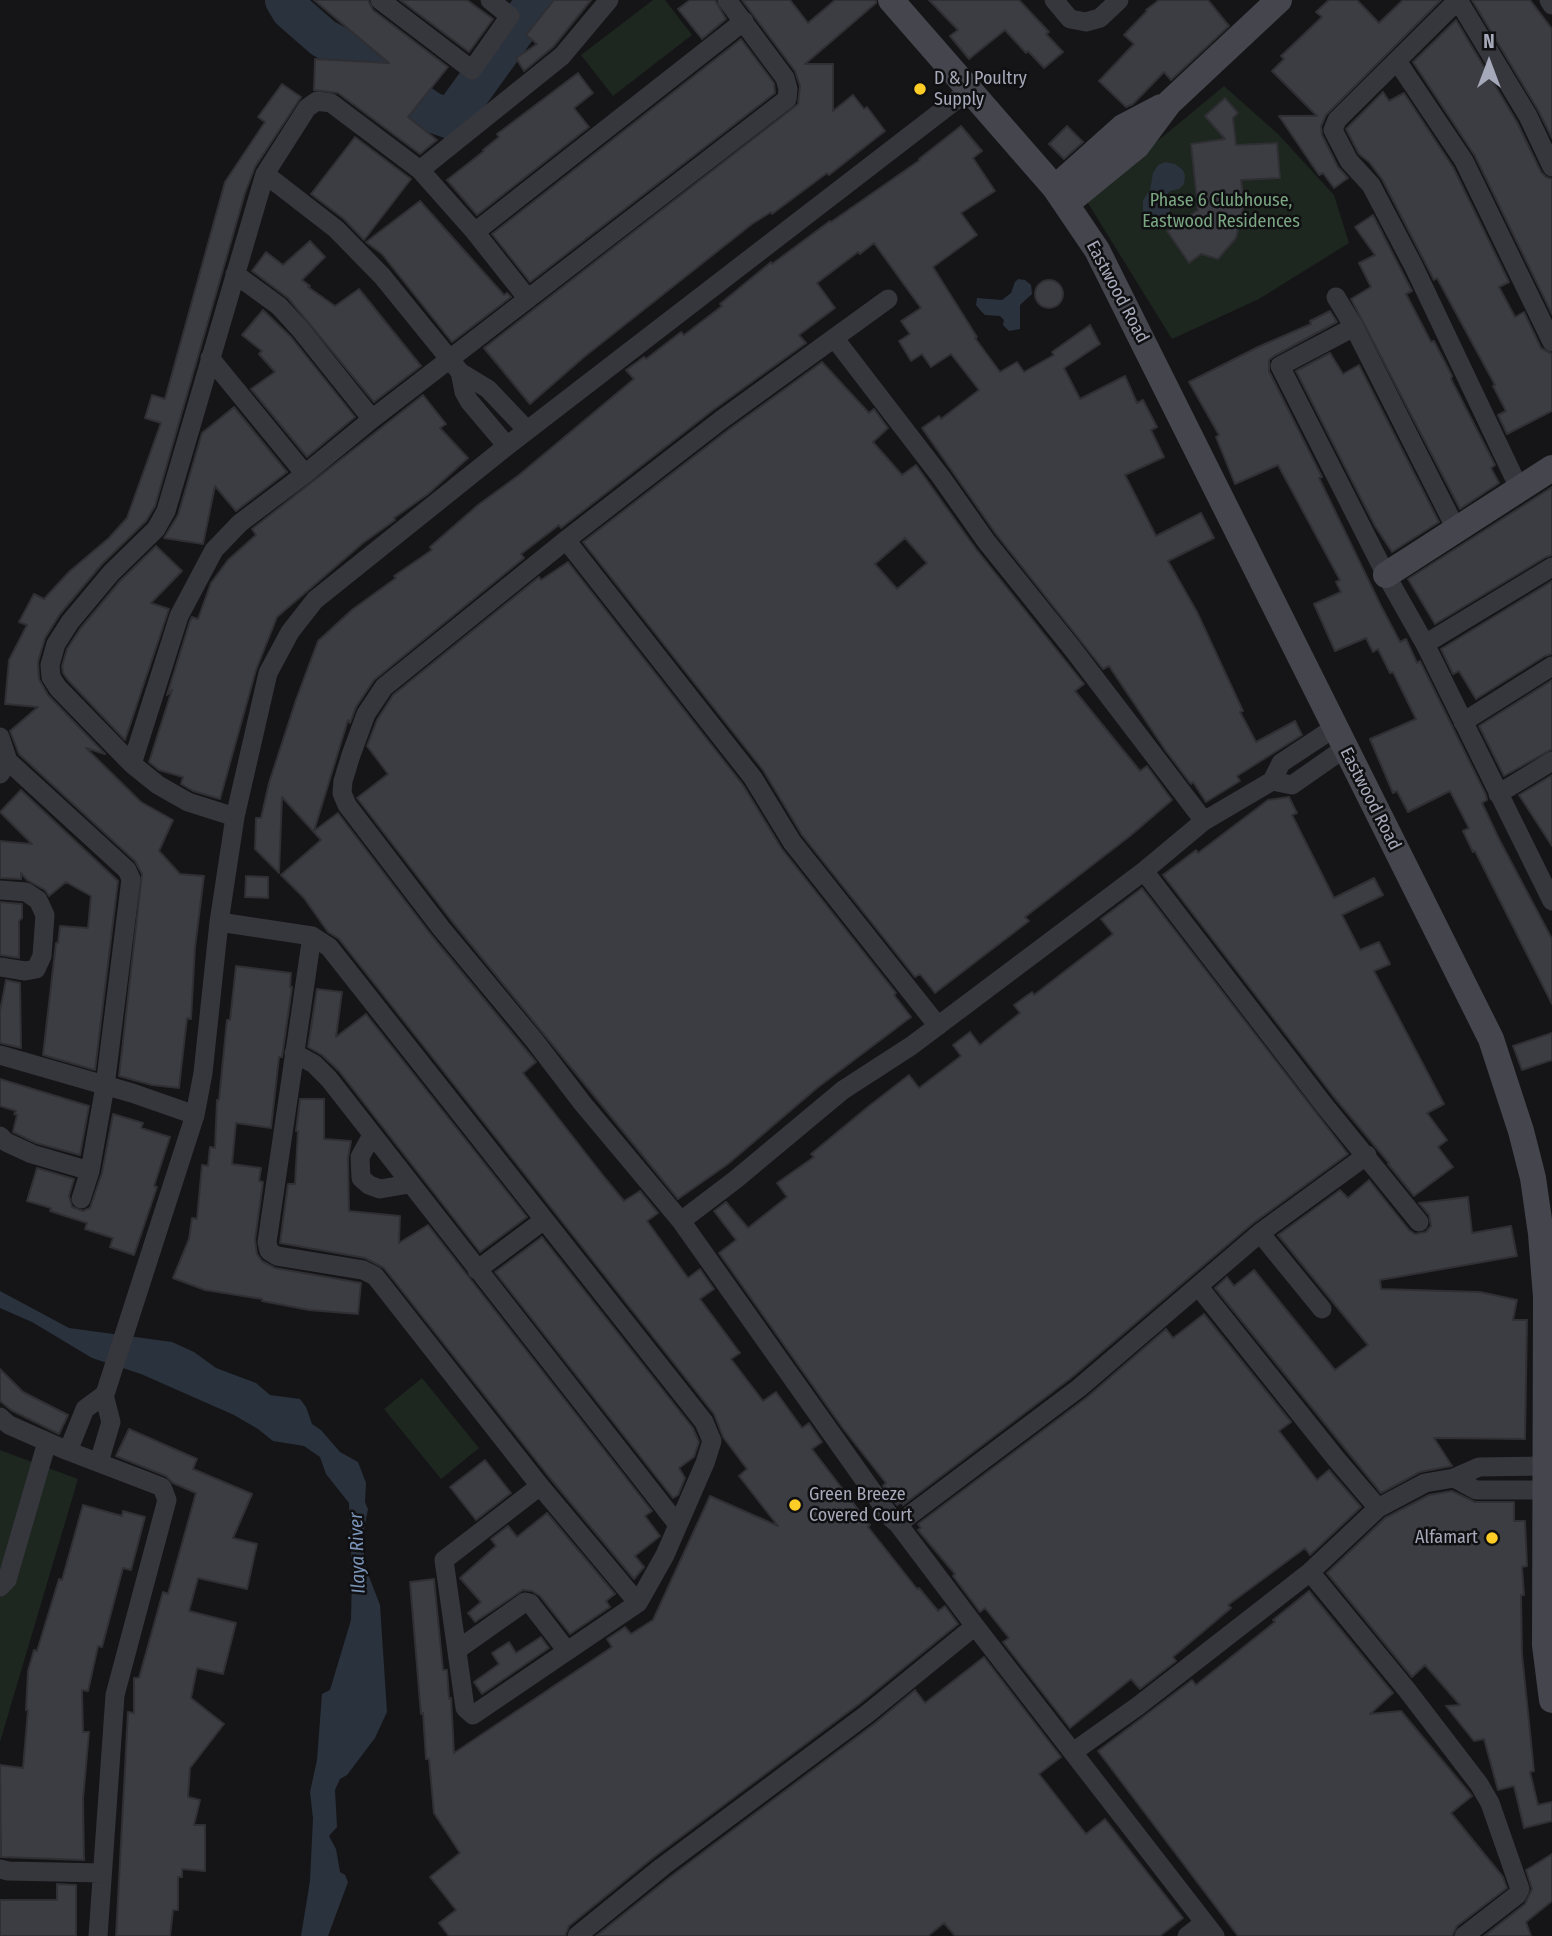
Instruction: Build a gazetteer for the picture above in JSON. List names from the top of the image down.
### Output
{
  "streets": {
    "main road": ["Eastwood Road"]
  },
  "water": ["Ilaya River"],
  "parks": ["Phase 6 Clubhouse, Eastwood Residences"],
  "places": ["D & J Poultry Supply", "Green Breeze Covered Court", "Alfamart"],
  "north": "top"
}
